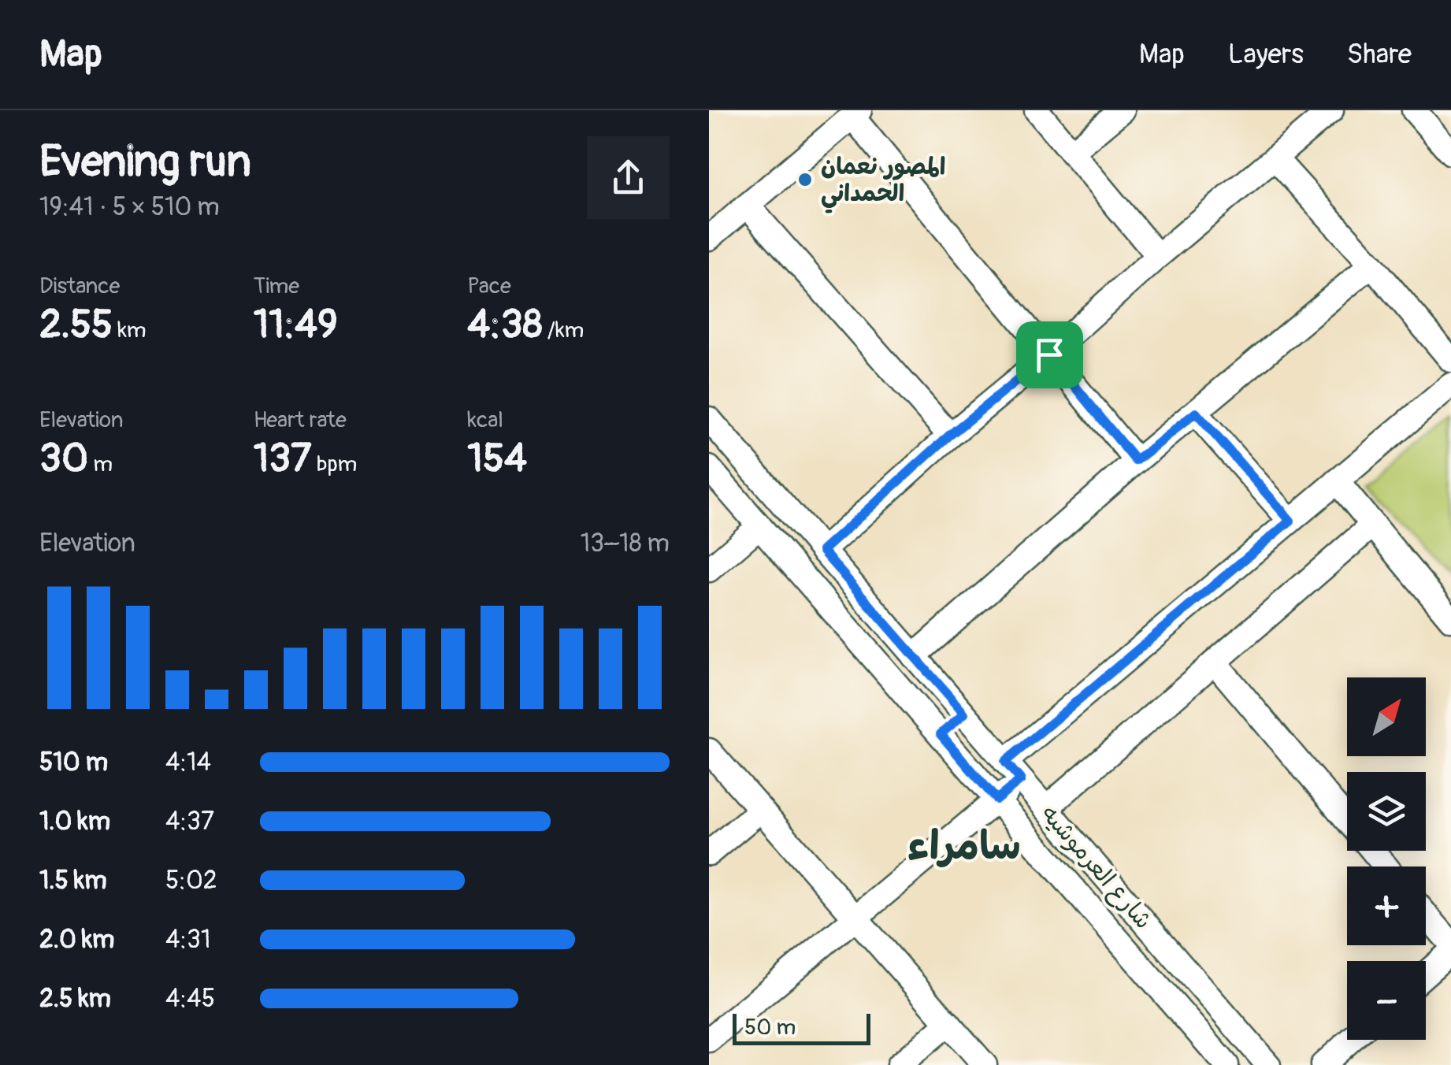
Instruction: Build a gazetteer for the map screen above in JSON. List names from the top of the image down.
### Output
{
  "streets": {
    "street": ["شارع العرموشيه"]
  },
  "districts": ["سامراء"],
  "places": ["المصور نعمان الحمداني"],
  "scale_bar": "50 m",
  "north": "top right",
  "page": {
    "header": "Map",
    "nav": ["Map", "Layers", "Share"],
    "heading": ["Evening run", "19:41 · 5 × 510 m"],
    "stats": [
      ["Distance", "2.55 km"],
      ["Time", "11:49"],
      ["Pace", "4:38 /km"],
      ["Elevation", "30 m"],
      ["Heart rate", "137 bpm"],
      ["kcal", "154"]
    ],
    "chart": ["Elevation", "13–18 m"],
    "map_buttons": ["+", "−"],
    "list": [
      {
        "name": "510 m",
        "note": "4:14"
      },
      {
        "name": "1.0 km",
        "note": "4:37"
      },
      {
        "name": "1.5 km",
        "note": "5:02"
      },
      {
        "name": "2.0 km",
        "note": "4:31"
      },
      {
        "name": "2.5 km",
        "note": "4:45"
      }
    ],
    "scale": "50 m"
  }
}
